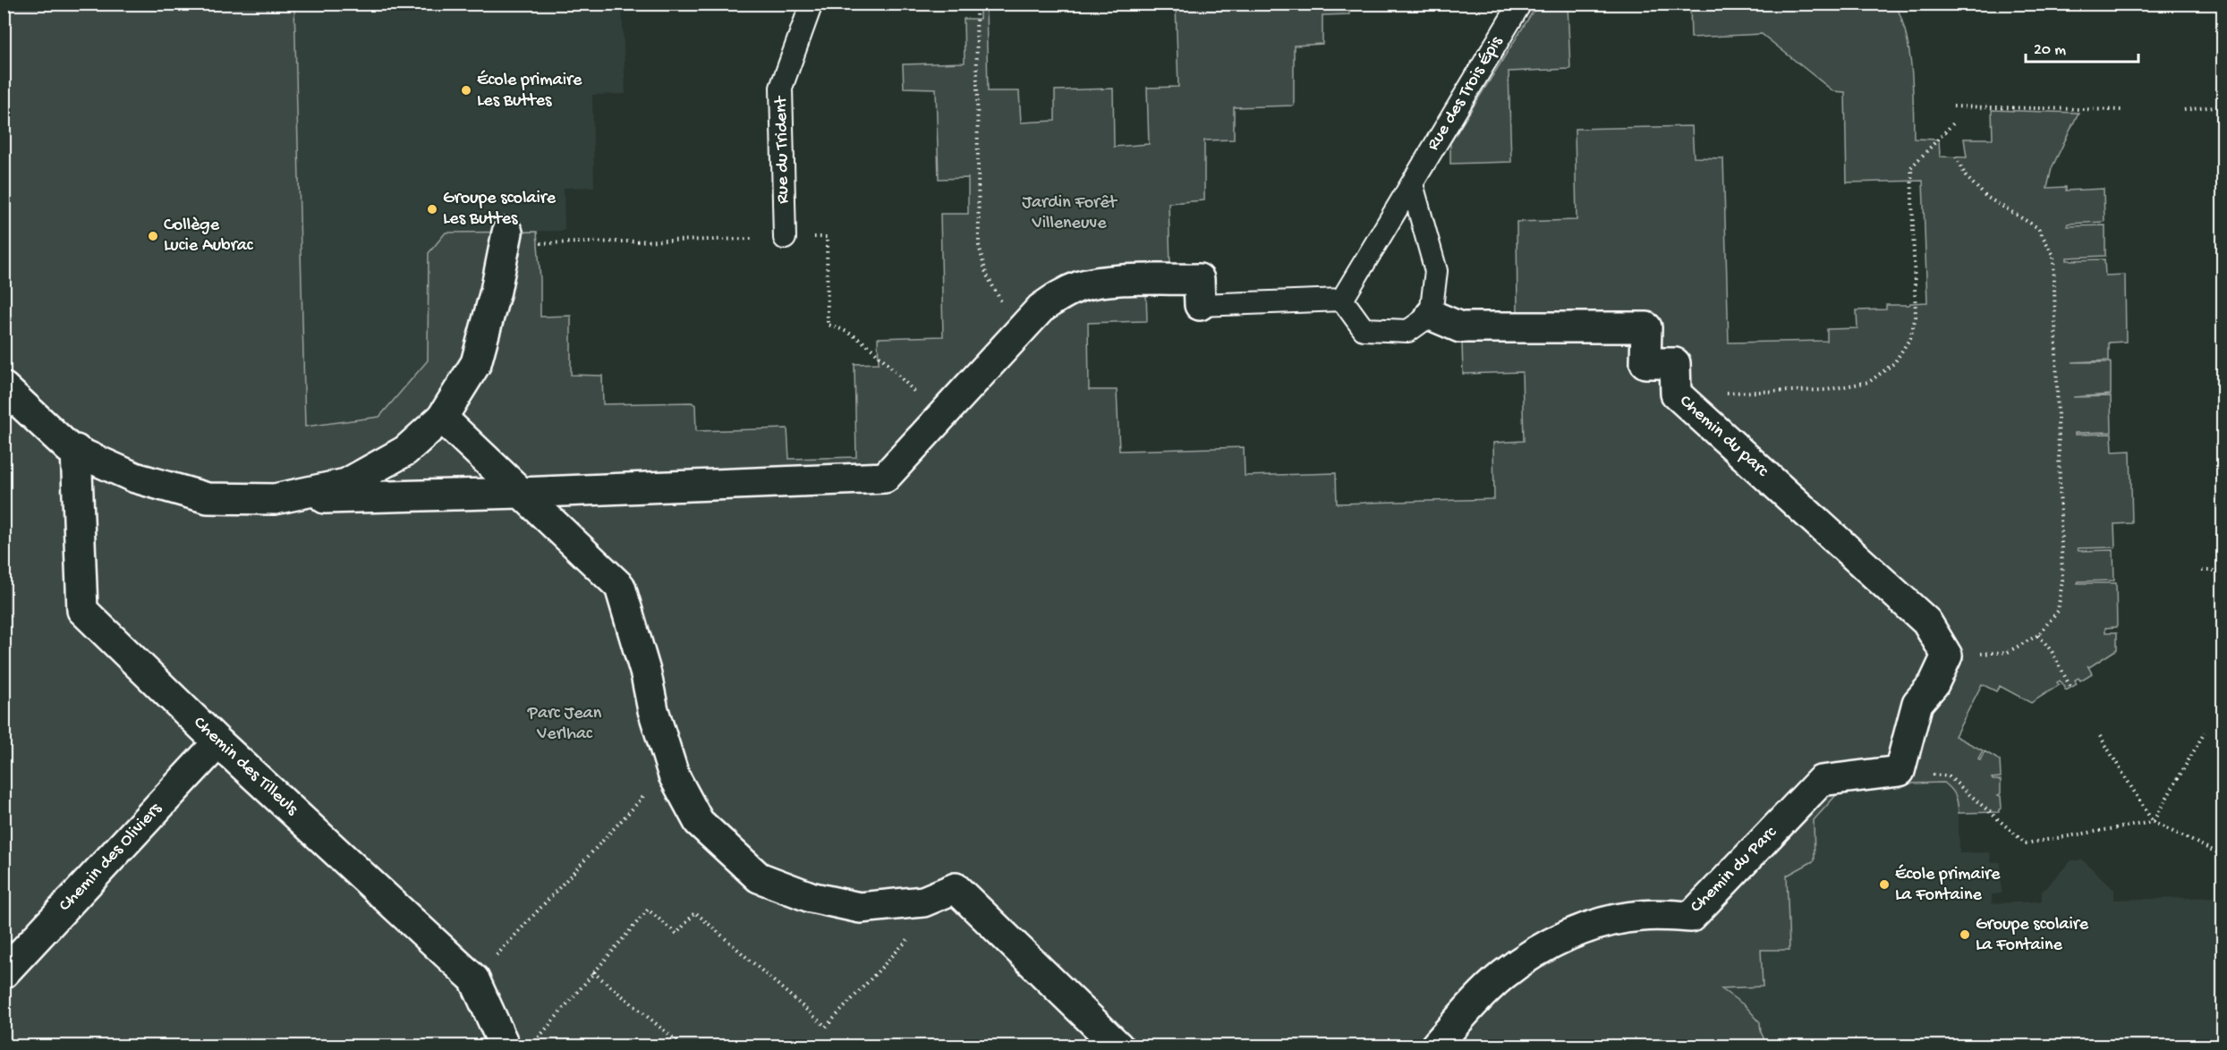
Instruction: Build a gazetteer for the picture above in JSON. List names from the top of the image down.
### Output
{
  "streets": {
    "street": [
      "Chemin du parc",
      "Chemin des Tilleuls",
      "Chemin des Oliviers",
      "Chemin du Parc"
    ],
    "lane": ["Rue des Trois Épis", "Rue du Trident"]
  },
  "crossings": [
    ["Chemin des Tilleuls", "Chemin des Oliviers"]
  ],
  "parks": ["Jardin Forêt Villeneuve", "Parc Jean Verlhac"],
  "places": [
    "École primaire Les Buttes",
    "Groupe scolaire Les Buttes",
    "Collège Lucie Aubrac",
    "École primaire La Fontaine",
    "Groupe scolaire La Fontaine"
  ],
  "scale_bar": "20 m"
}
